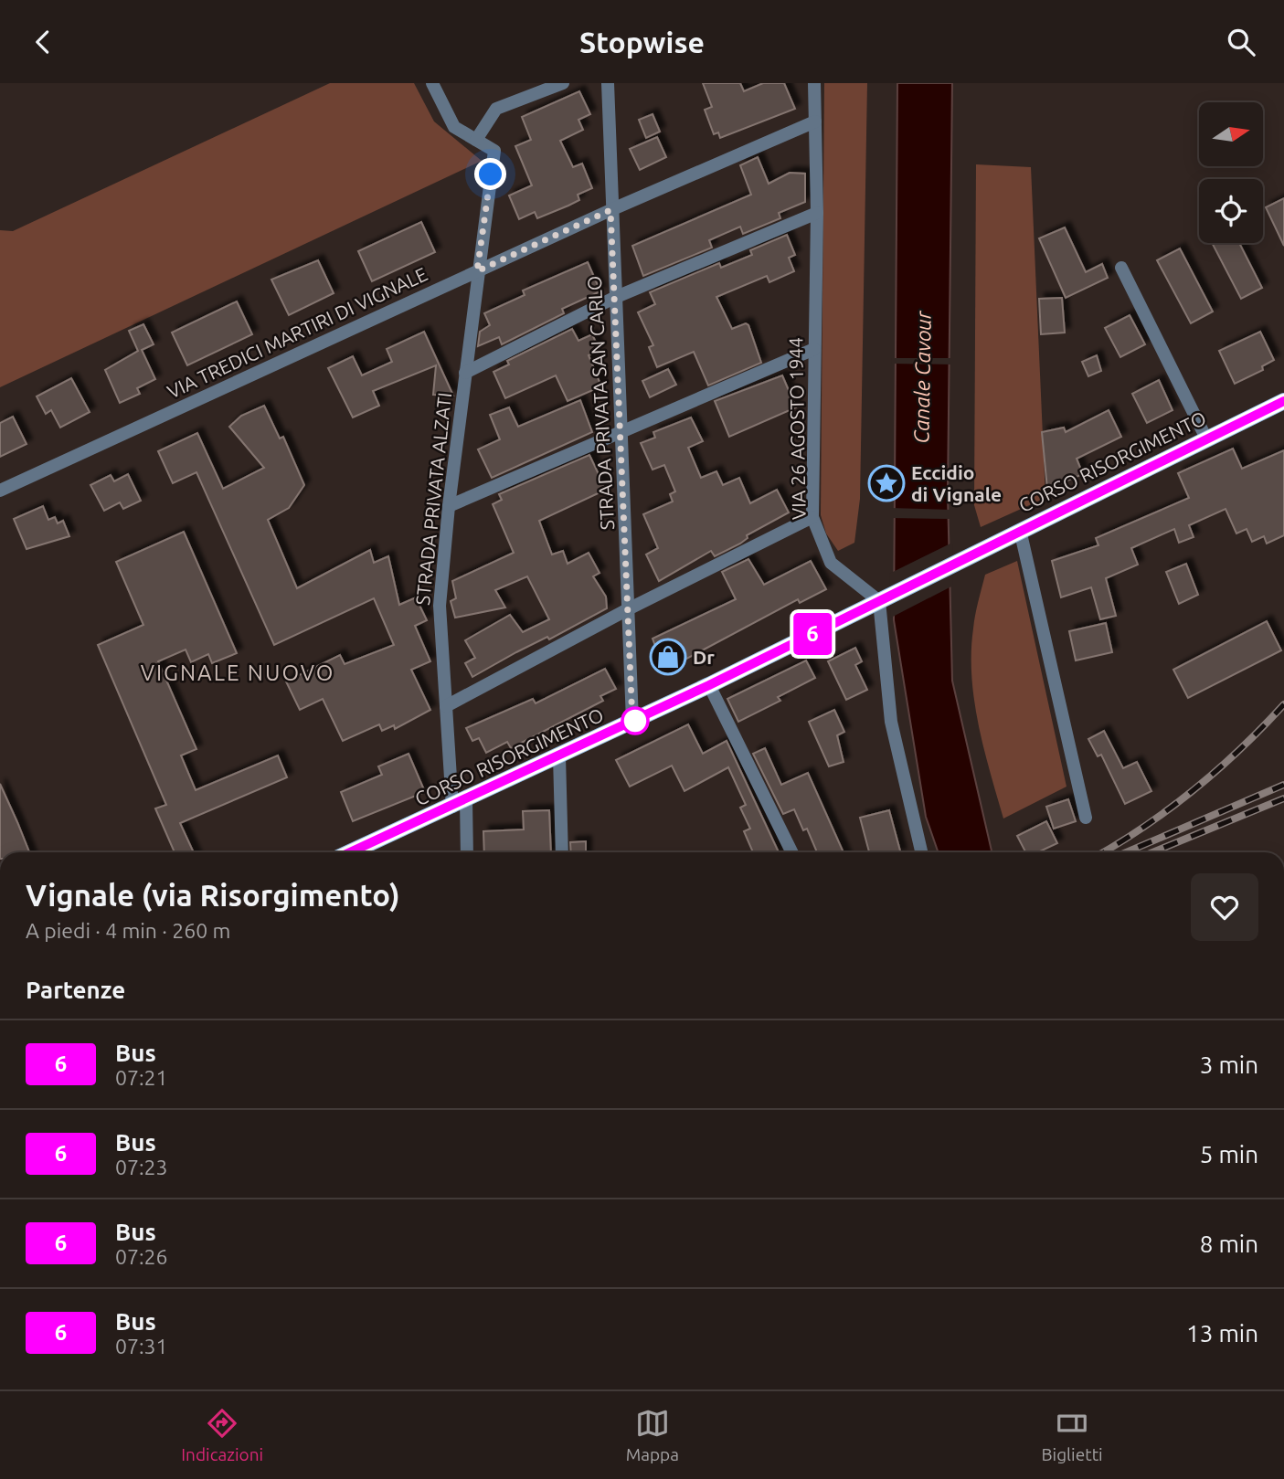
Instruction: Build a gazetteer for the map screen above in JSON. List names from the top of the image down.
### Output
{
  "streets": {
    "main road": ["CORSO RISORGIMENTO"],
    "street": [
      "VIA TREDICI MARTIRI DI VIGNALE",
      "STRADA PRIVATA SAN CARLO",
      "VIA 26 AGOSTO 1944",
      "STRADA PRIVATA ALZATI"
    ]
  },
  "crossings": [
    ["VIA TREDICI MARTIRI DI VIGNALE", "STRADA PRIVATA SAN CARLO"],
    ["VIA TREDICI MARTIRI DI VIGNALE", "VIA 26 AGOSTO 1944"],
    ["VIA TREDICI MARTIRI DI VIGNALE", "STRADA PRIVATA ALZATI"],
    ["STRADA PRIVATA SAN CARLO", "CORSO RISORGIMENTO"],
    ["VIA 26 AGOSTO 1944", "CORSO RISORGIMENTO"],
    ["CORSO RISORGIMENTO", "STRADA PRIVATA ALZATI"]
  ],
  "districts": ["VIGNALE NUOVO"],
  "water": ["Canale Cavour"],
  "places": {
    "place": ["Eccidio di Vignale"],
    "shop": ["Dr"]
  },
  "lines": ["bus line 6"],
  "north": "right",
  "page": {
    "header": "Stopwise",
    "on_map": "6",
    "heading": [
      ["Vignale (via Risorgimento)", "A piedi · 4 min · 260 m"],
      "Partenze"
    ],
    "list": [
      {
        "mark": "6",
        "name": "Bus",
        "note": "07:21",
        "value": "3 min"
      },
      {
        "mark": "6",
        "name": "Bus",
        "note": "07:23",
        "value": "5 min"
      },
      {
        "mark": "6",
        "name": "Bus",
        "note": "07:26",
        "value": "8 min"
      },
      {
        "mark": "6",
        "name": "Bus",
        "note": "07:31",
        "value": "13 min"
      }
    ],
    "tabs": ["Indicazioni", "Mappa", "Biglietti"]
  }
}
